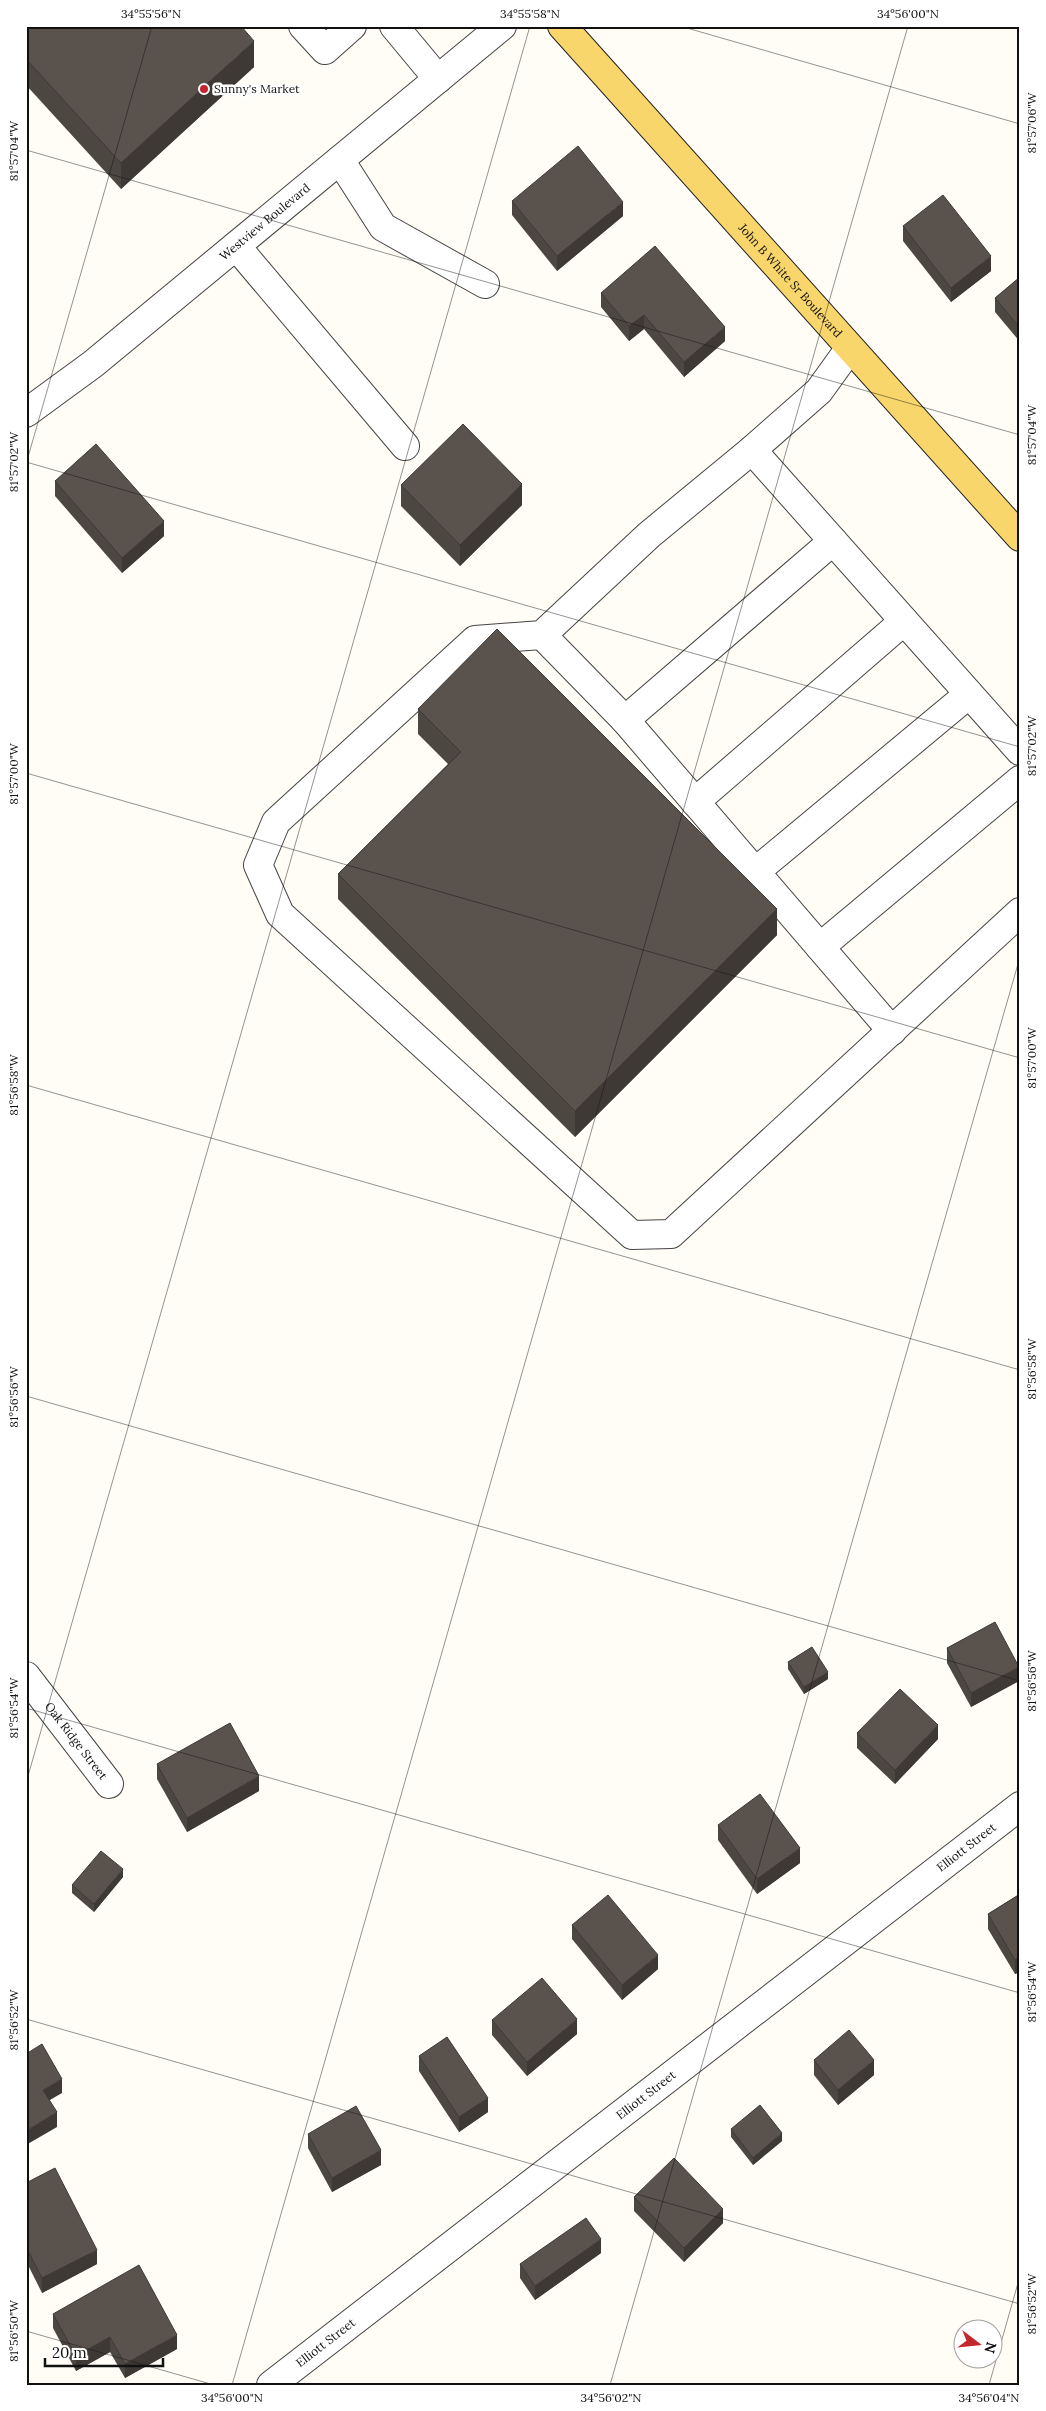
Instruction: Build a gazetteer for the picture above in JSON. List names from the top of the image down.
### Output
{
  "streets": {
    "main road": ["John B White Sr Boulevard"],
    "street": ["Westview Boulevard", "Oak Ridge Street", "Elliott Street"]
  },
  "places": ["Sunny's Market"],
  "scale_bar": "20 m",
  "north": "right",
  "coordinates": [
    "34°55'56\"N",
    "34°55'58\"N",
    "34°56'00\"N",
    "81°57'06\"W",
    "81°57'04\"W",
    "81°57'02\"W",
    "81°57'00\"W",
    "81°56'58\"W",
    "81°56'56\"W",
    "81°56'54\"W",
    "81°56'52\"W",
    "81°56'50\"W",
    "34°56'02\"N",
    "34°56'04\"N"
  ]
}
